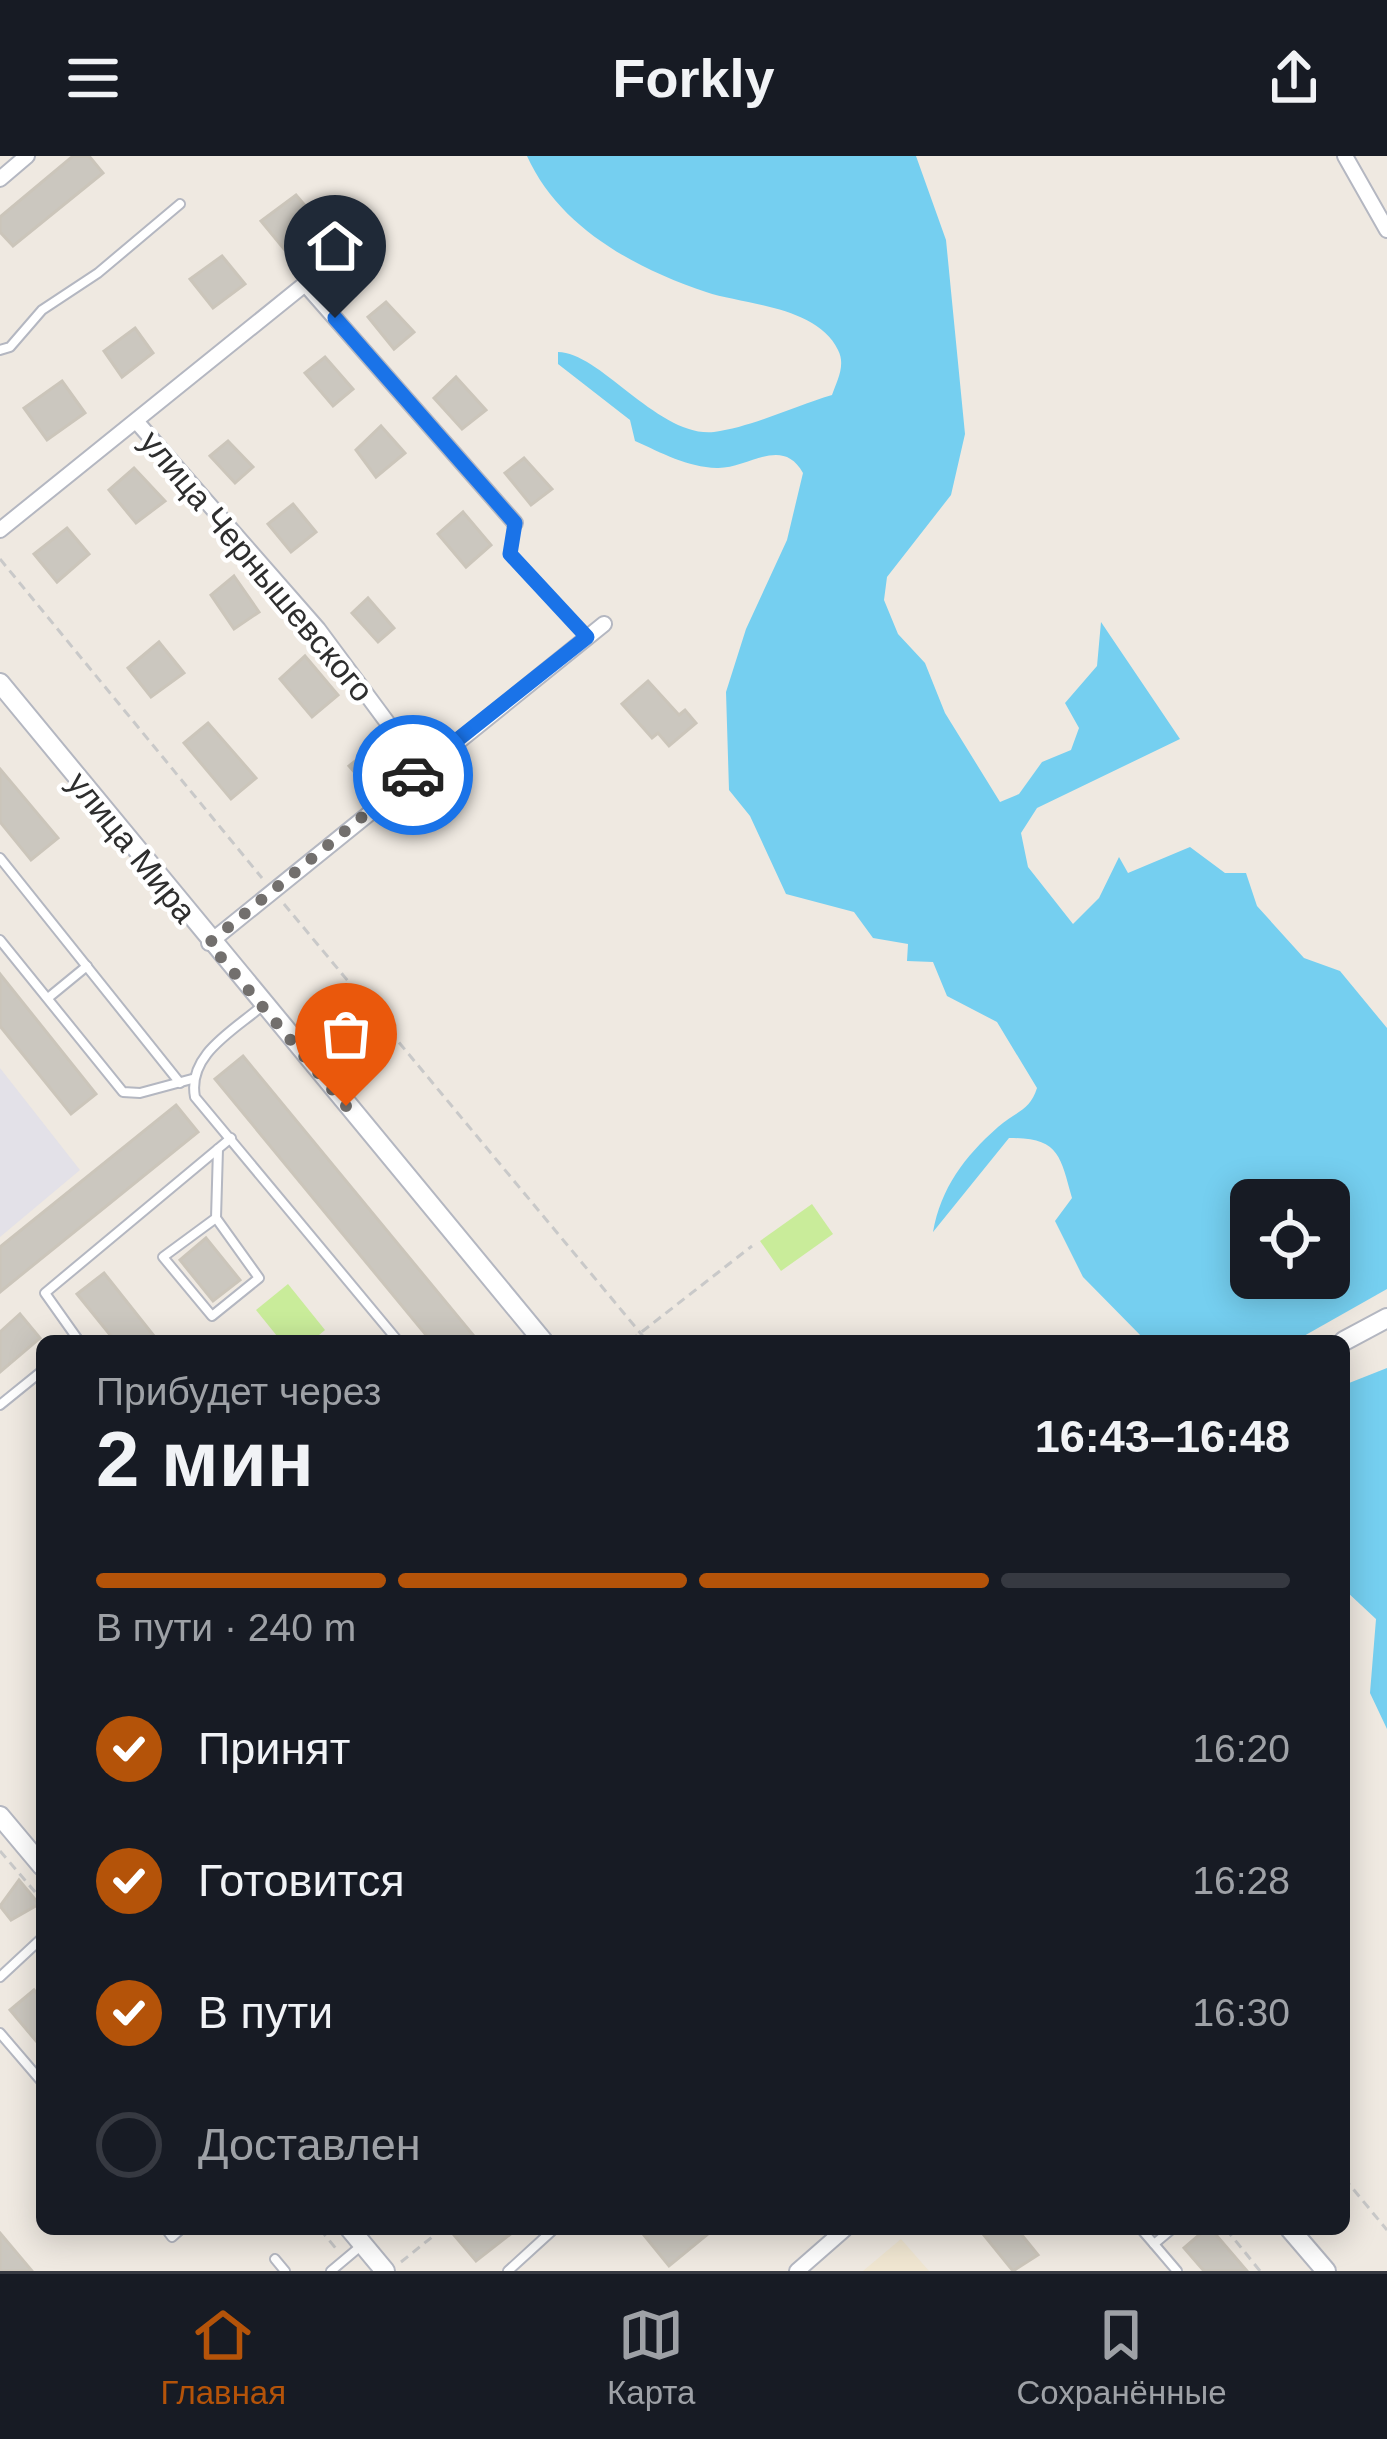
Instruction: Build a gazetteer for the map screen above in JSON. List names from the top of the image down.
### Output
{
  "streets": {
    "street": ["улица Чернышевского", "улица Мира"]
  },
  "page": {
    "header": "Forkly",
    "heading": ["2 мин", "Прибудет через", "16:43–16:48"],
    "bar": "В пути · 240 m",
    "list": [
      ["Принят", "16:20"],
      ["Готовится", "16:28"],
      ["В пути", "16:30"],
      "Доставлен"
    ],
    "tabs": ["Главная", "Карта", "Сохранённые"]
  }
}
